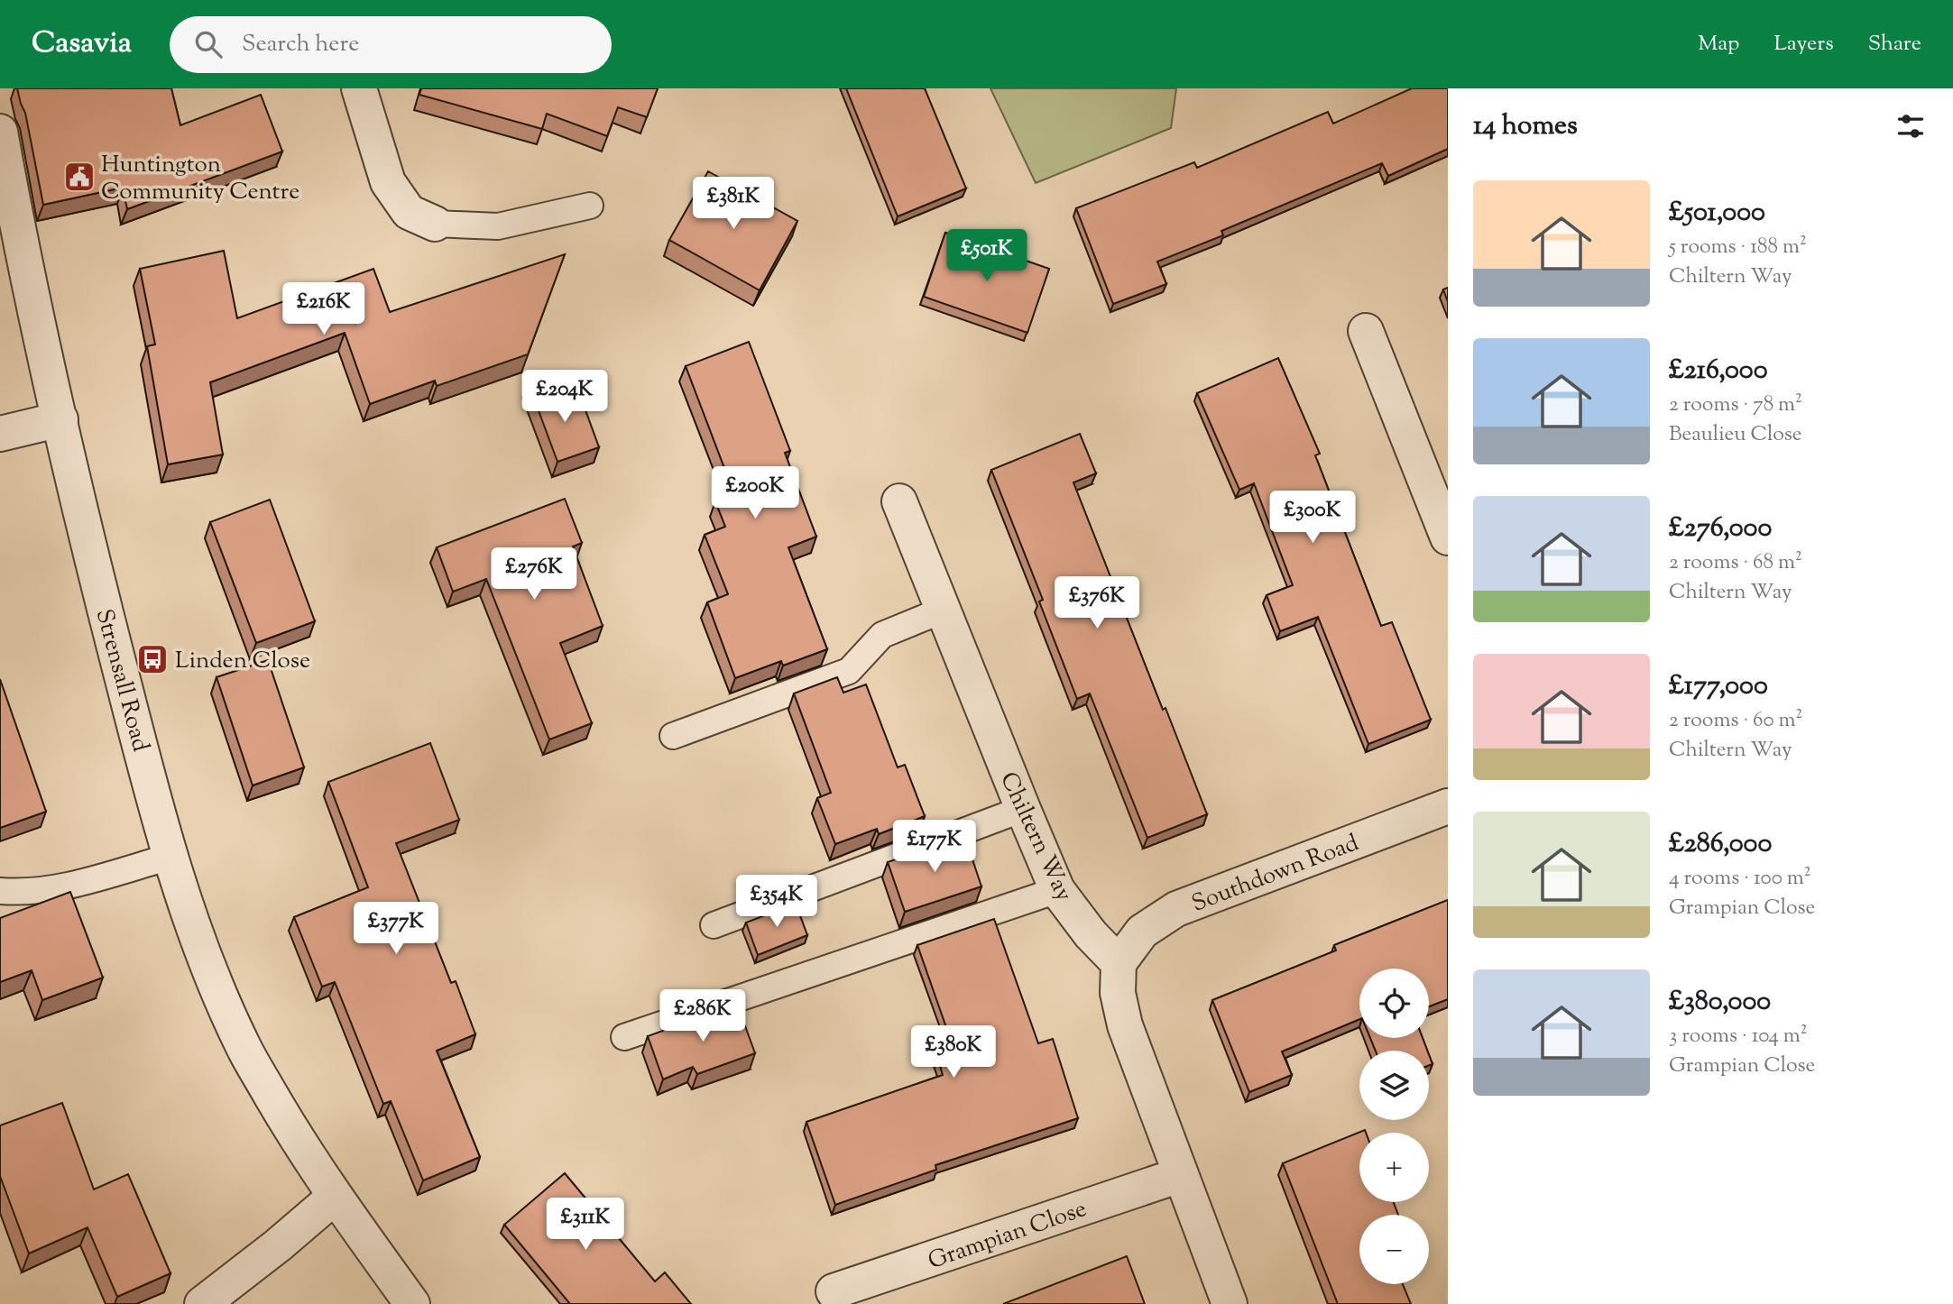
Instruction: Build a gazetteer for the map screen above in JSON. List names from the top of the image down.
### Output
{
  "streets": {
    "street": [
      "Strensall Road",
      "Chiltern Way",
      "Southdown Road",
      "Grampian Close"
    ]
  },
  "crossings": [
    ["Chiltern Way", "Southdown Road"]
  ],
  "places": {
    "public building": ["Huntington Community Centre"],
    "bus stop": ["Linden Close"]
  },
  "page": {
    "header": "Casavia",
    "search": "Search here",
    "nav": ["Map", "Layers", "Share"],
    "heading": "14 homes",
    "list": [
      {
        "name": "£501,000",
        "note": "5 rooms · 188 m² · Chiltern Way"
      },
      {
        "name": "£216,000",
        "note": "2 rooms · 78 m² · Beaulieu Close"
      },
      {
        "name": "£276,000",
        "note": "2 rooms · 68 m² · Chiltern Way"
      },
      {
        "name": "£177,000",
        "note": "2 rooms · 60 m² · Chiltern Way"
      },
      {
        "name": "£286,000",
        "note": "4 rooms · 100 m² · Grampian Close"
      },
      {
        "name": "£380,000",
        "note": "3 rooms · 104 m² · Grampian Close"
      }
    ],
    "price": [
      "£381K",
      "£501K",
      "£216K",
      "£204K",
      "£200K",
      "£300K",
      "£276K",
      "£376K",
      "£177K",
      "£354K",
      "£377K",
      "£286K",
      "£380K",
      "£311K"
    ],
    "map_buttons": ["+", "−"]
  }
}
